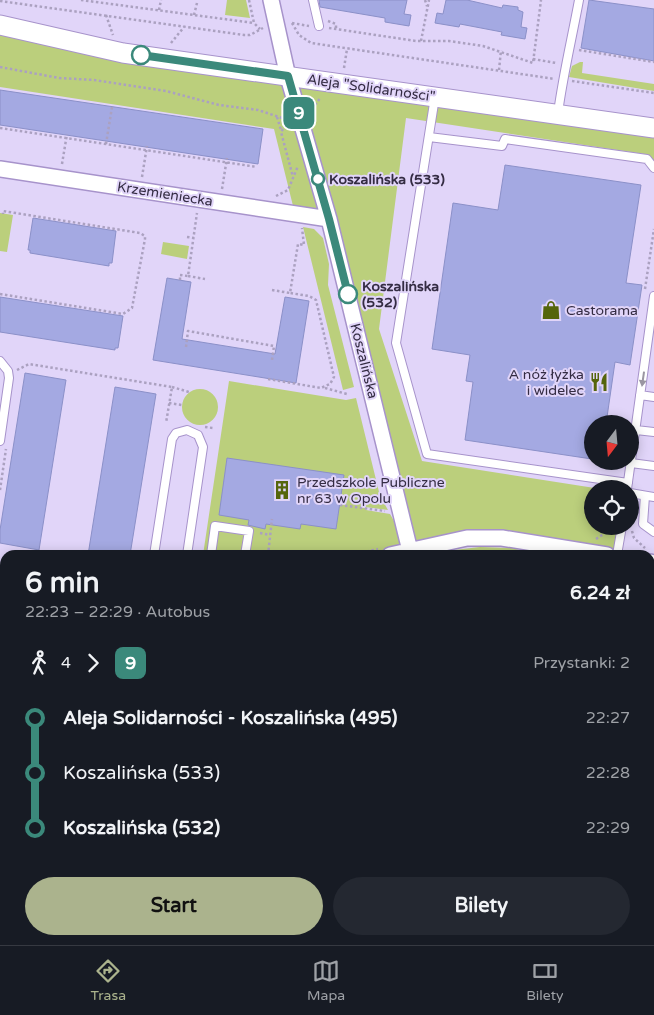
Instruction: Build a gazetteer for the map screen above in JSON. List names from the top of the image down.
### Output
{
  "streets": {
    "street": ["Aleja \"Solidarności\"", "Krzemieniecka", "Koszalińska"]
  },
  "crossings": [
    ["Aleja \"Solidarności\"", "Koszalińska"],
    ["Krzemieniecka", "Koszalińska"]
  ],
  "places": {
    "other": ["Koszalińska (533)", "Koszalińska (532)"],
    "shop": ["Castorama"],
    "restaurant": ["A nóż łyżka i widelec"],
    "building": ["Przedszkole Publiczne nr 63 w Opolu"]
  },
  "lines": ["bus line 9"],
  "north": "bottom",
  "page": {
    "on_map": "9",
    "heading": ["6 min", "22:23 – 22:29 · Autobus", "6.24 zł"],
    "legs": ["4", "9", "Przystanki: 2"],
    "list": [
      {
        "name": "Aleja Solidarności - Koszalińska (495)",
        "value": "22:27"
      },
      {
        "name": "Koszalińska (533)",
        "value": "22:28"
      },
      {
        "name": "Koszalińska (532)",
        "value": "22:29"
      }
    ],
    "buttons": ["Start", "Bilety"],
    "tabs": ["Trasa", "Mapa", "Bilety"]
  }
}
